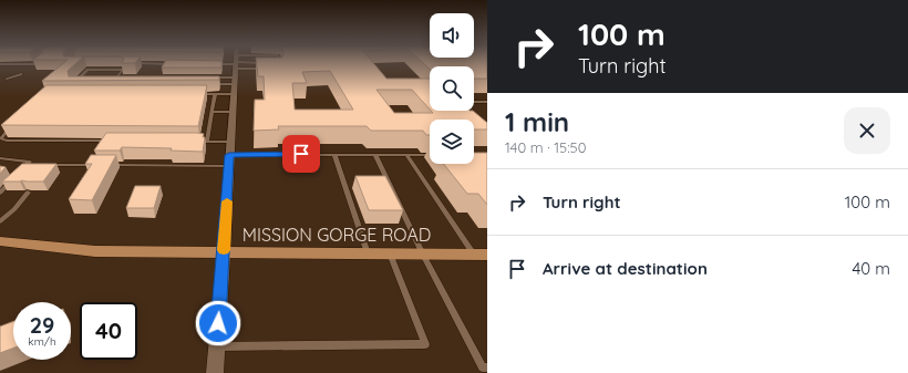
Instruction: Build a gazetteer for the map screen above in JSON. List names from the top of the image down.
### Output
{
  "streets": {
    "main road": ["MISSION GORGE ROAD"]
  },
  "page": {
    "turn": ["100 m", "Turn right"],
    "heading": ["1 min", "140 m · 15:50"],
    "list": [
      {
        "name": "Turn right",
        "value": "100 m"
      },
      {
        "name": "Arrive at destination",
        "value": "40 m"
      }
    ],
    "speed": "29 km/h",
    "limit": "40"
  }
}
